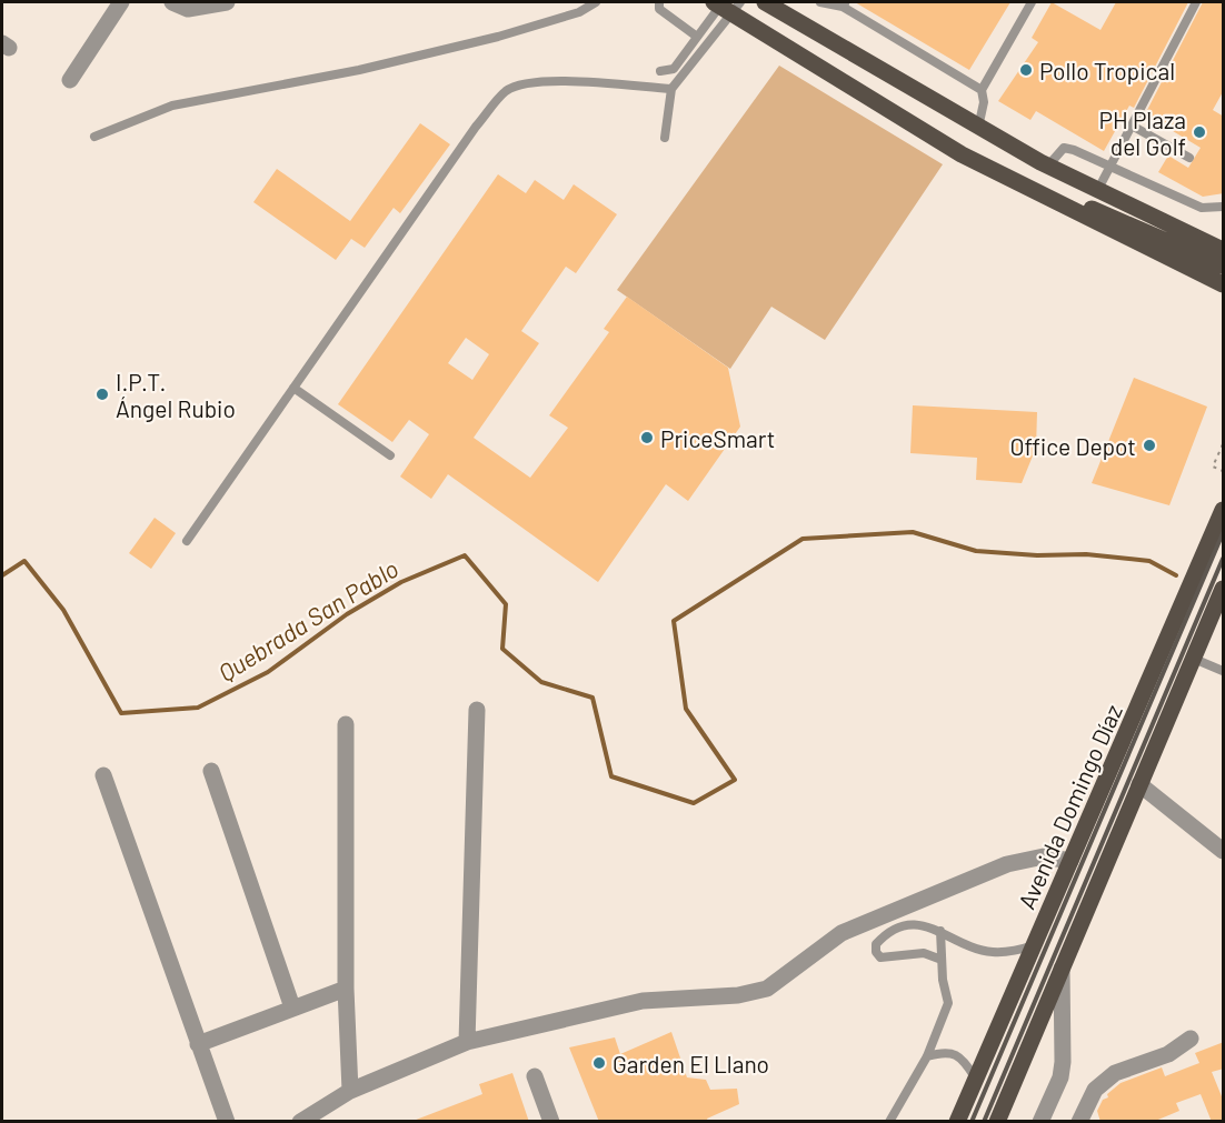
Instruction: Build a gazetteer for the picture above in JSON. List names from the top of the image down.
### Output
{
  "streets": {
    "main road": ["Avenida Domingo Díaz"]
  },
  "water": ["Quebrada San Pablo"],
  "places": [
    "Pollo Tropical",
    "PH Plaza del Golf",
    "I.P.T. Ángel Rubio",
    "PriceSmart",
    "Office Depot",
    "Garden El Llano"
  ]
}
